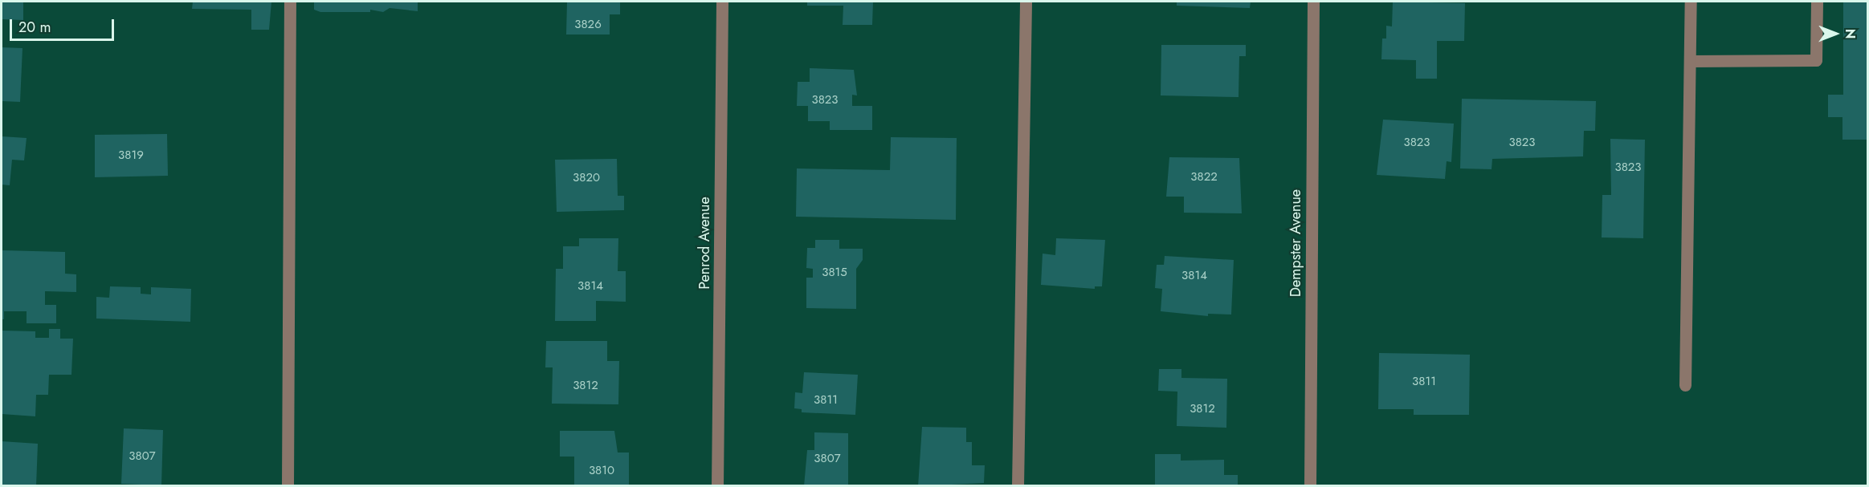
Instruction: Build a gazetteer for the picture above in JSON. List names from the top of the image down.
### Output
{
  "streets": {
    "street": ["Penrod Avenue", "Dempster Avenue"]
  },
  "house_numbers": [
    "3826",
    "3823",
    "3823",
    "3823",
    "3819",
    "3823",
    "3822",
    "3820",
    "3815",
    "3814",
    "3814",
    "3811",
    "3812",
    "3811",
    "3812",
    "3807",
    "3807",
    "3810"
  ],
  "scale_bar": "20 m",
  "north": "right"
}
